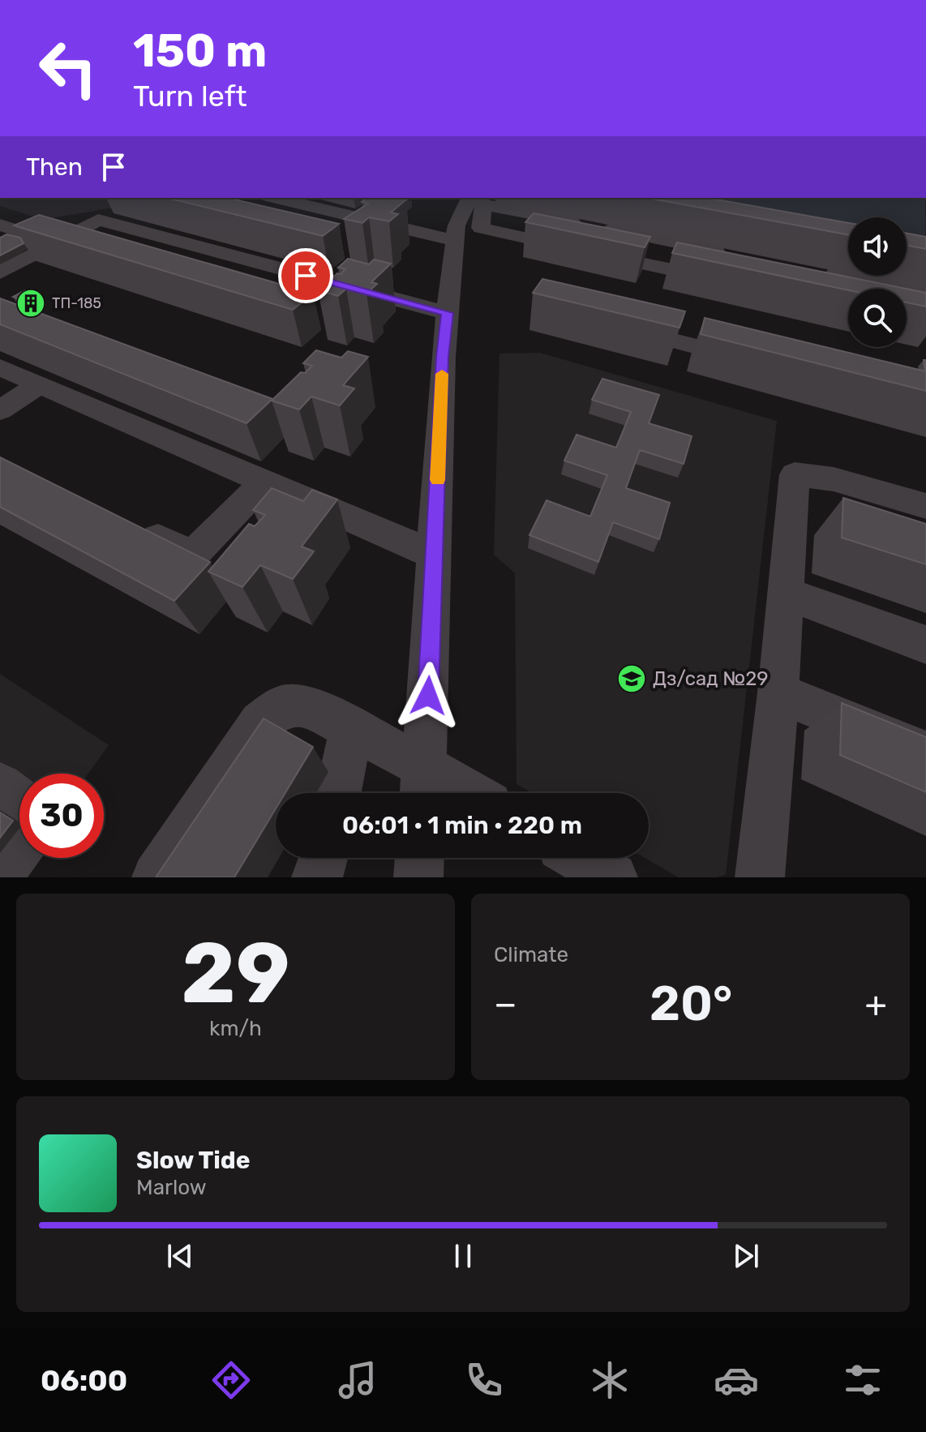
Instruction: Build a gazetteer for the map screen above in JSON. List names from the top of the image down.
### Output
{
  "places": {
    "building": ["ТП-185"],
    "school or university": ["Дз/сад №29"]
  },
  "page": {
    "turn": ["150 m", "Turn left"],
    "then": "Then",
    "limit": "30",
    "trip": "06:01 · 1 min · 220 m",
    "tile": [
      ["29", "km/h"],
      "Climate"
    ],
    "heat": ["−", "20°", "+"],
    "song": ["Slow Tide", "Marlow"],
    "tabs": "06:00"
  }
}
